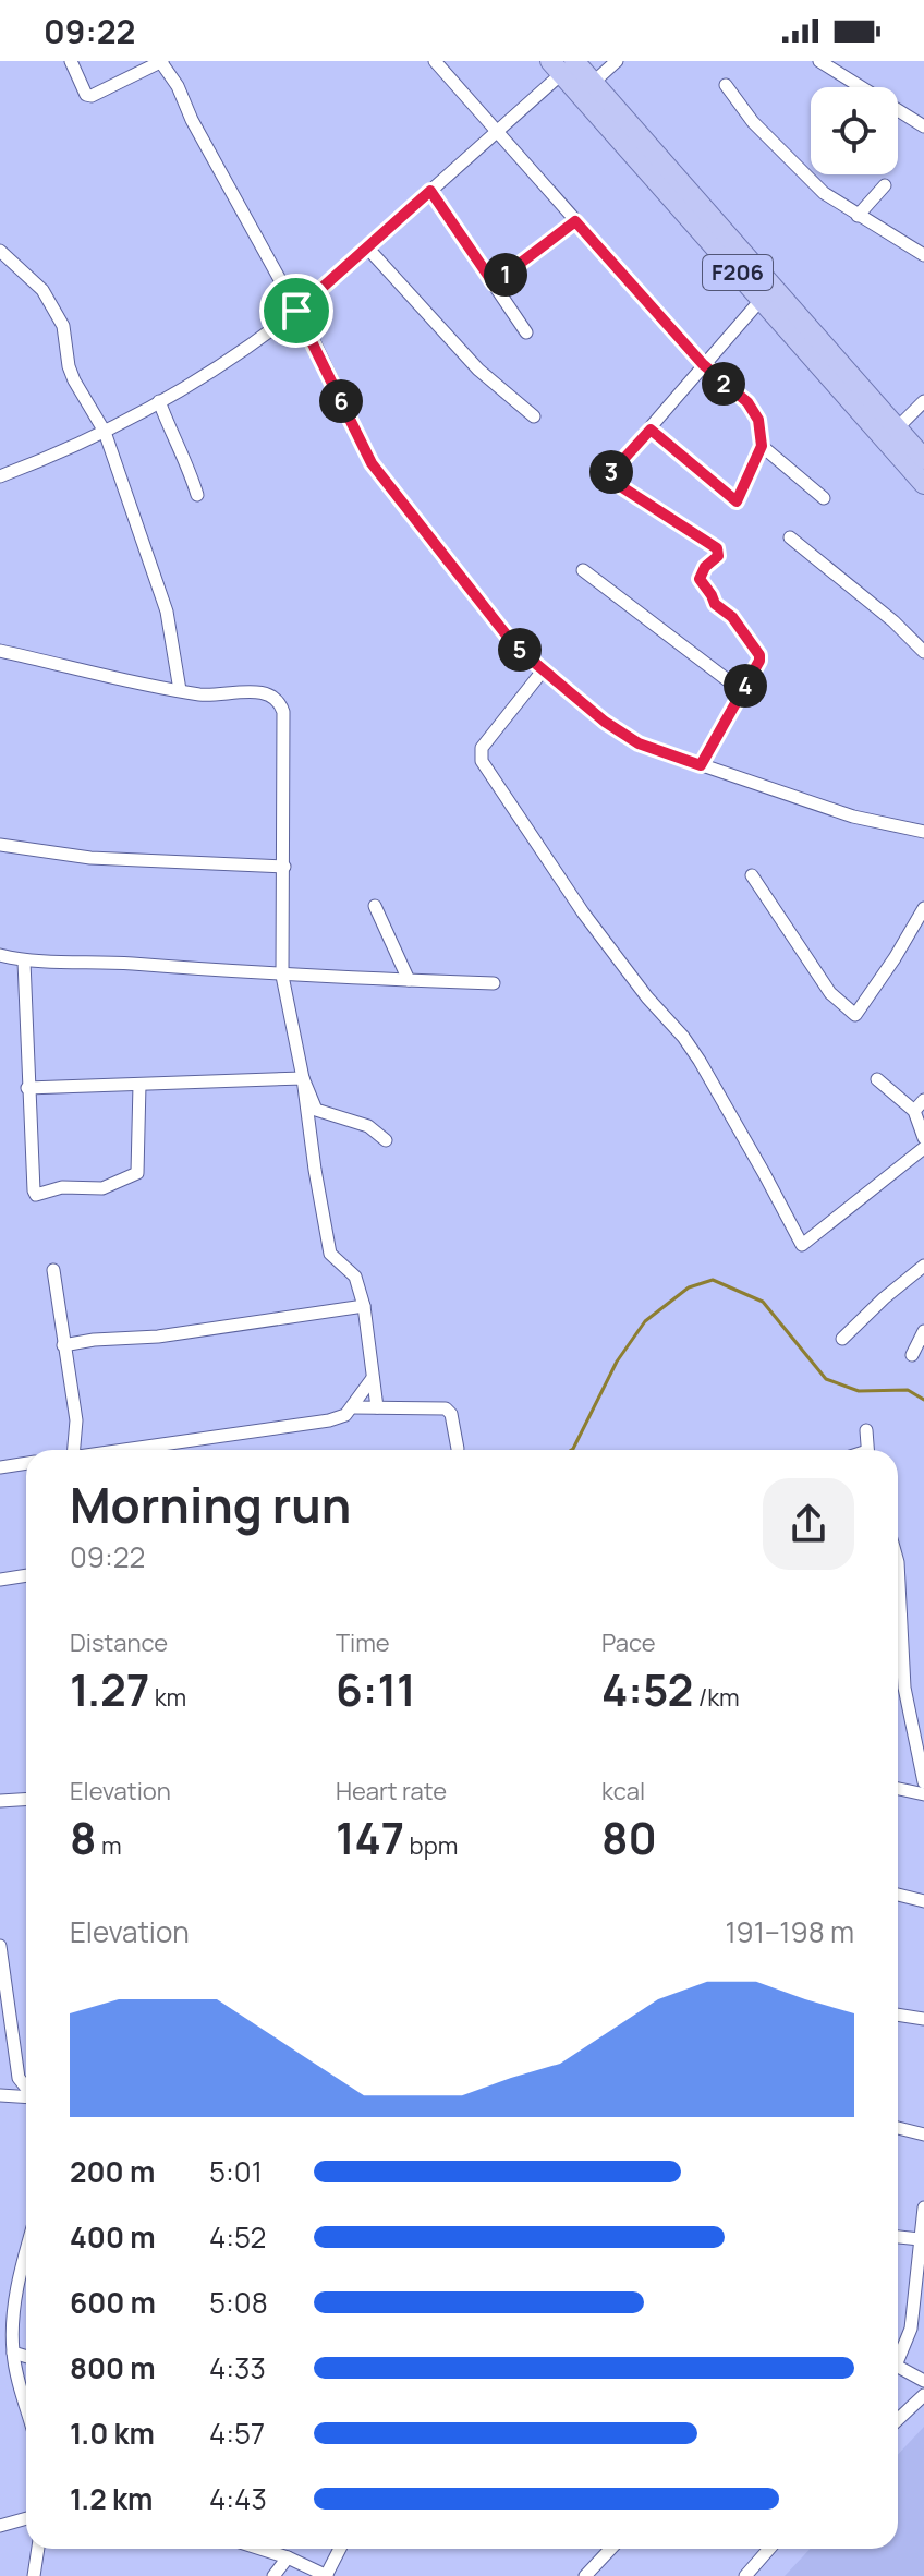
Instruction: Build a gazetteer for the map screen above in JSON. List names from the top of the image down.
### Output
{
  "streets": {
    "main road": ["F206"]
  },
  "page": {
    "status": "09:22",
    "pins": [
      "1",
      "2",
      "6",
      "3",
      "5",
      "4"
    ],
    "heading": ["Morning run", "09:22"],
    "stats": [
      ["Distance", "1.27 km"],
      ["Time", "6:11"],
      ["Pace", "4:52 /km"],
      ["Elevation", "8 m"],
      ["Heart rate", "147 bpm"],
      ["kcal", "80"]
    ],
    "chart": ["Elevation", "191–198 m"],
    "list": [
      {
        "name": "200 m",
        "note": "5:01"
      },
      {
        "name": "400 m",
        "note": "4:52"
      },
      {
        "name": "600 m",
        "note": "5:08"
      },
      {
        "name": "800 m",
        "note": "4:33"
      },
      {
        "name": "1.0 km",
        "note": "4:57"
      },
      {
        "name": "1.2 km",
        "note": "4:43"
      }
    ]
  }
}
